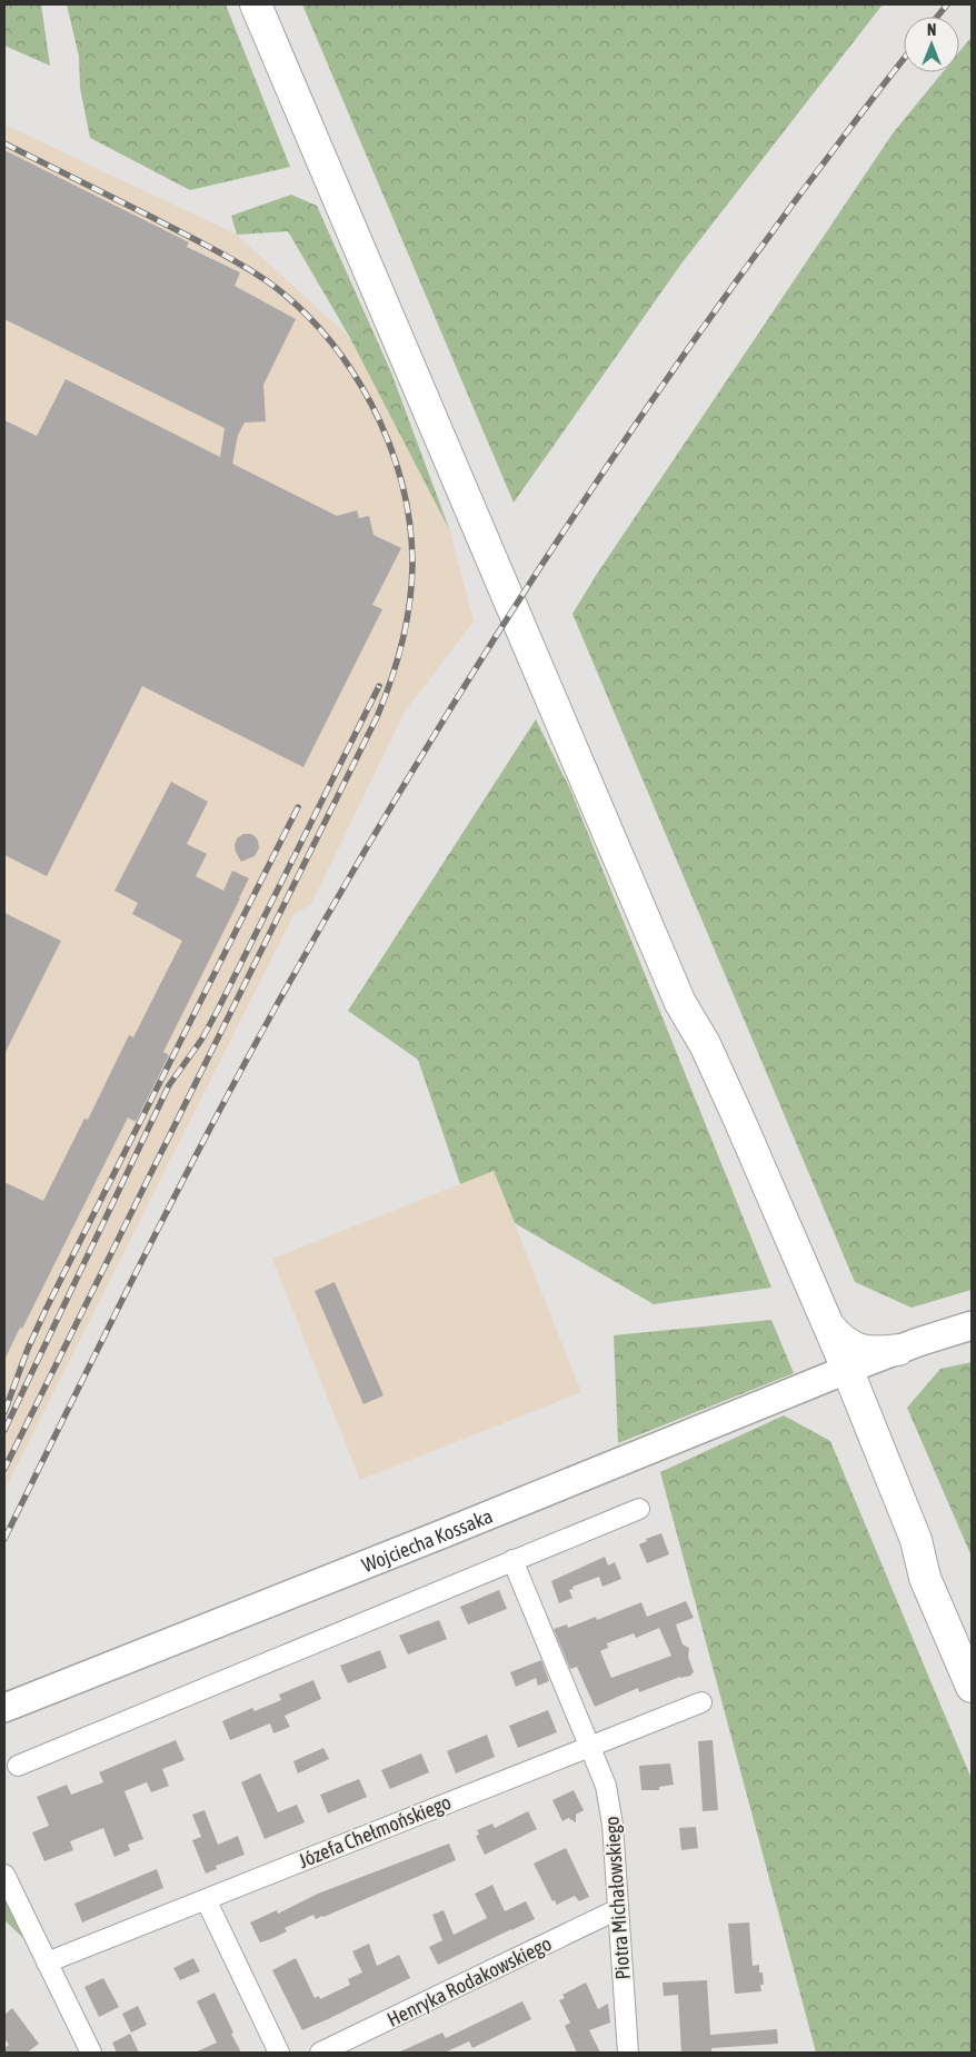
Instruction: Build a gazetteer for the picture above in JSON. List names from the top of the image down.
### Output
{
  "streets": {
    "street": [
      "Wojciecha Kossaka",
      "Józefa Chełmońskiego",
      "Piotra Michałowskiego",
      "Henryka Rodakowskiego"
    ]
  },
  "crossings": [
    ["Józefa Chełmońskiego", "Piotra Michałowskiego"],
    ["Piotra Michałowskiego", "Henryka Rodakowskiego"]
  ],
  "north": "top"
}
